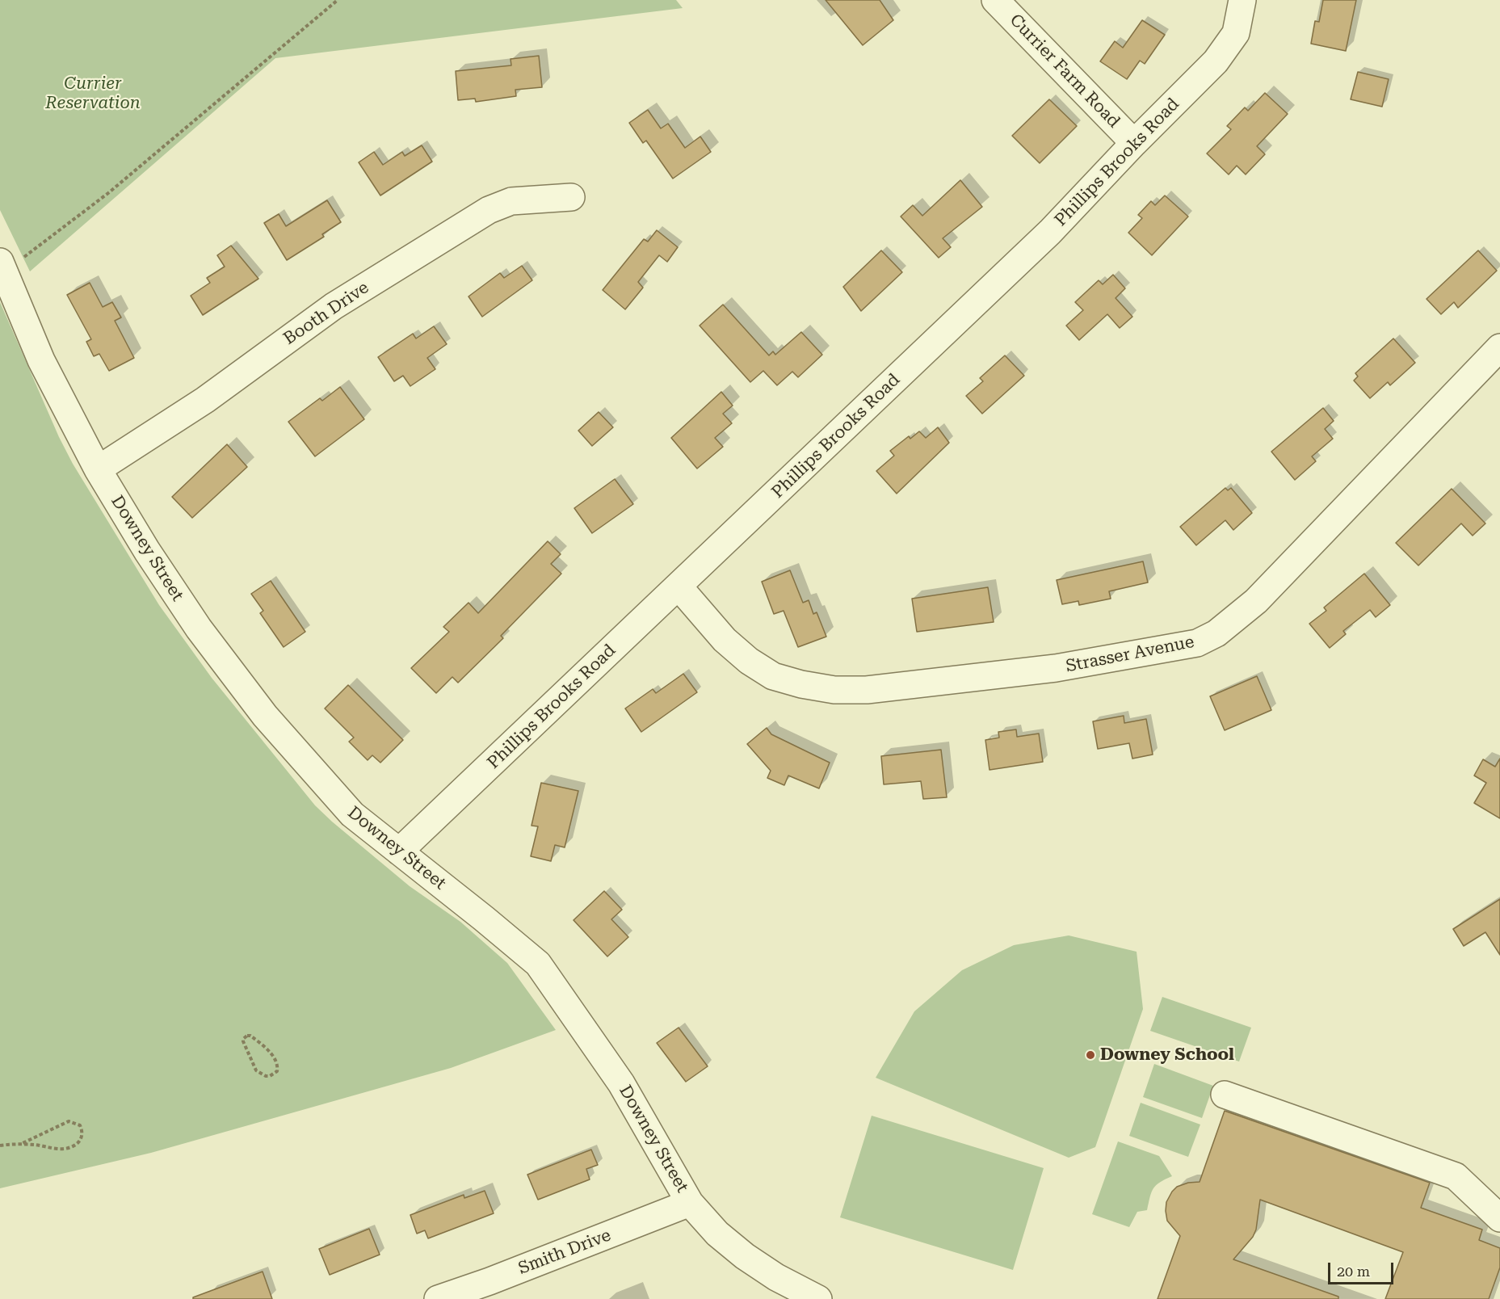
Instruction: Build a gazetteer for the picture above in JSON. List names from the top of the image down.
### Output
{
  "streets": {
    "street": [
      "Currier Farm Road",
      "Phillips Brooks Road",
      "Booth Drive",
      "Downey Street",
      "Strasser Avenue",
      "Smith Drive"
    ]
  },
  "crossings": [
    ["Currier Farm Road", "Phillips Brooks Road"],
    ["Phillips Brooks Road", "Downey Street"],
    ["Phillips Brooks Road", "Strasser Avenue"],
    ["Booth Drive", "Downey Street"],
    ["Downey Street", "Smith Drive"]
  ],
  "parks": ["Currier Reservation"],
  "places": ["Downey School"],
  "scale_bar": "20 m"
}
